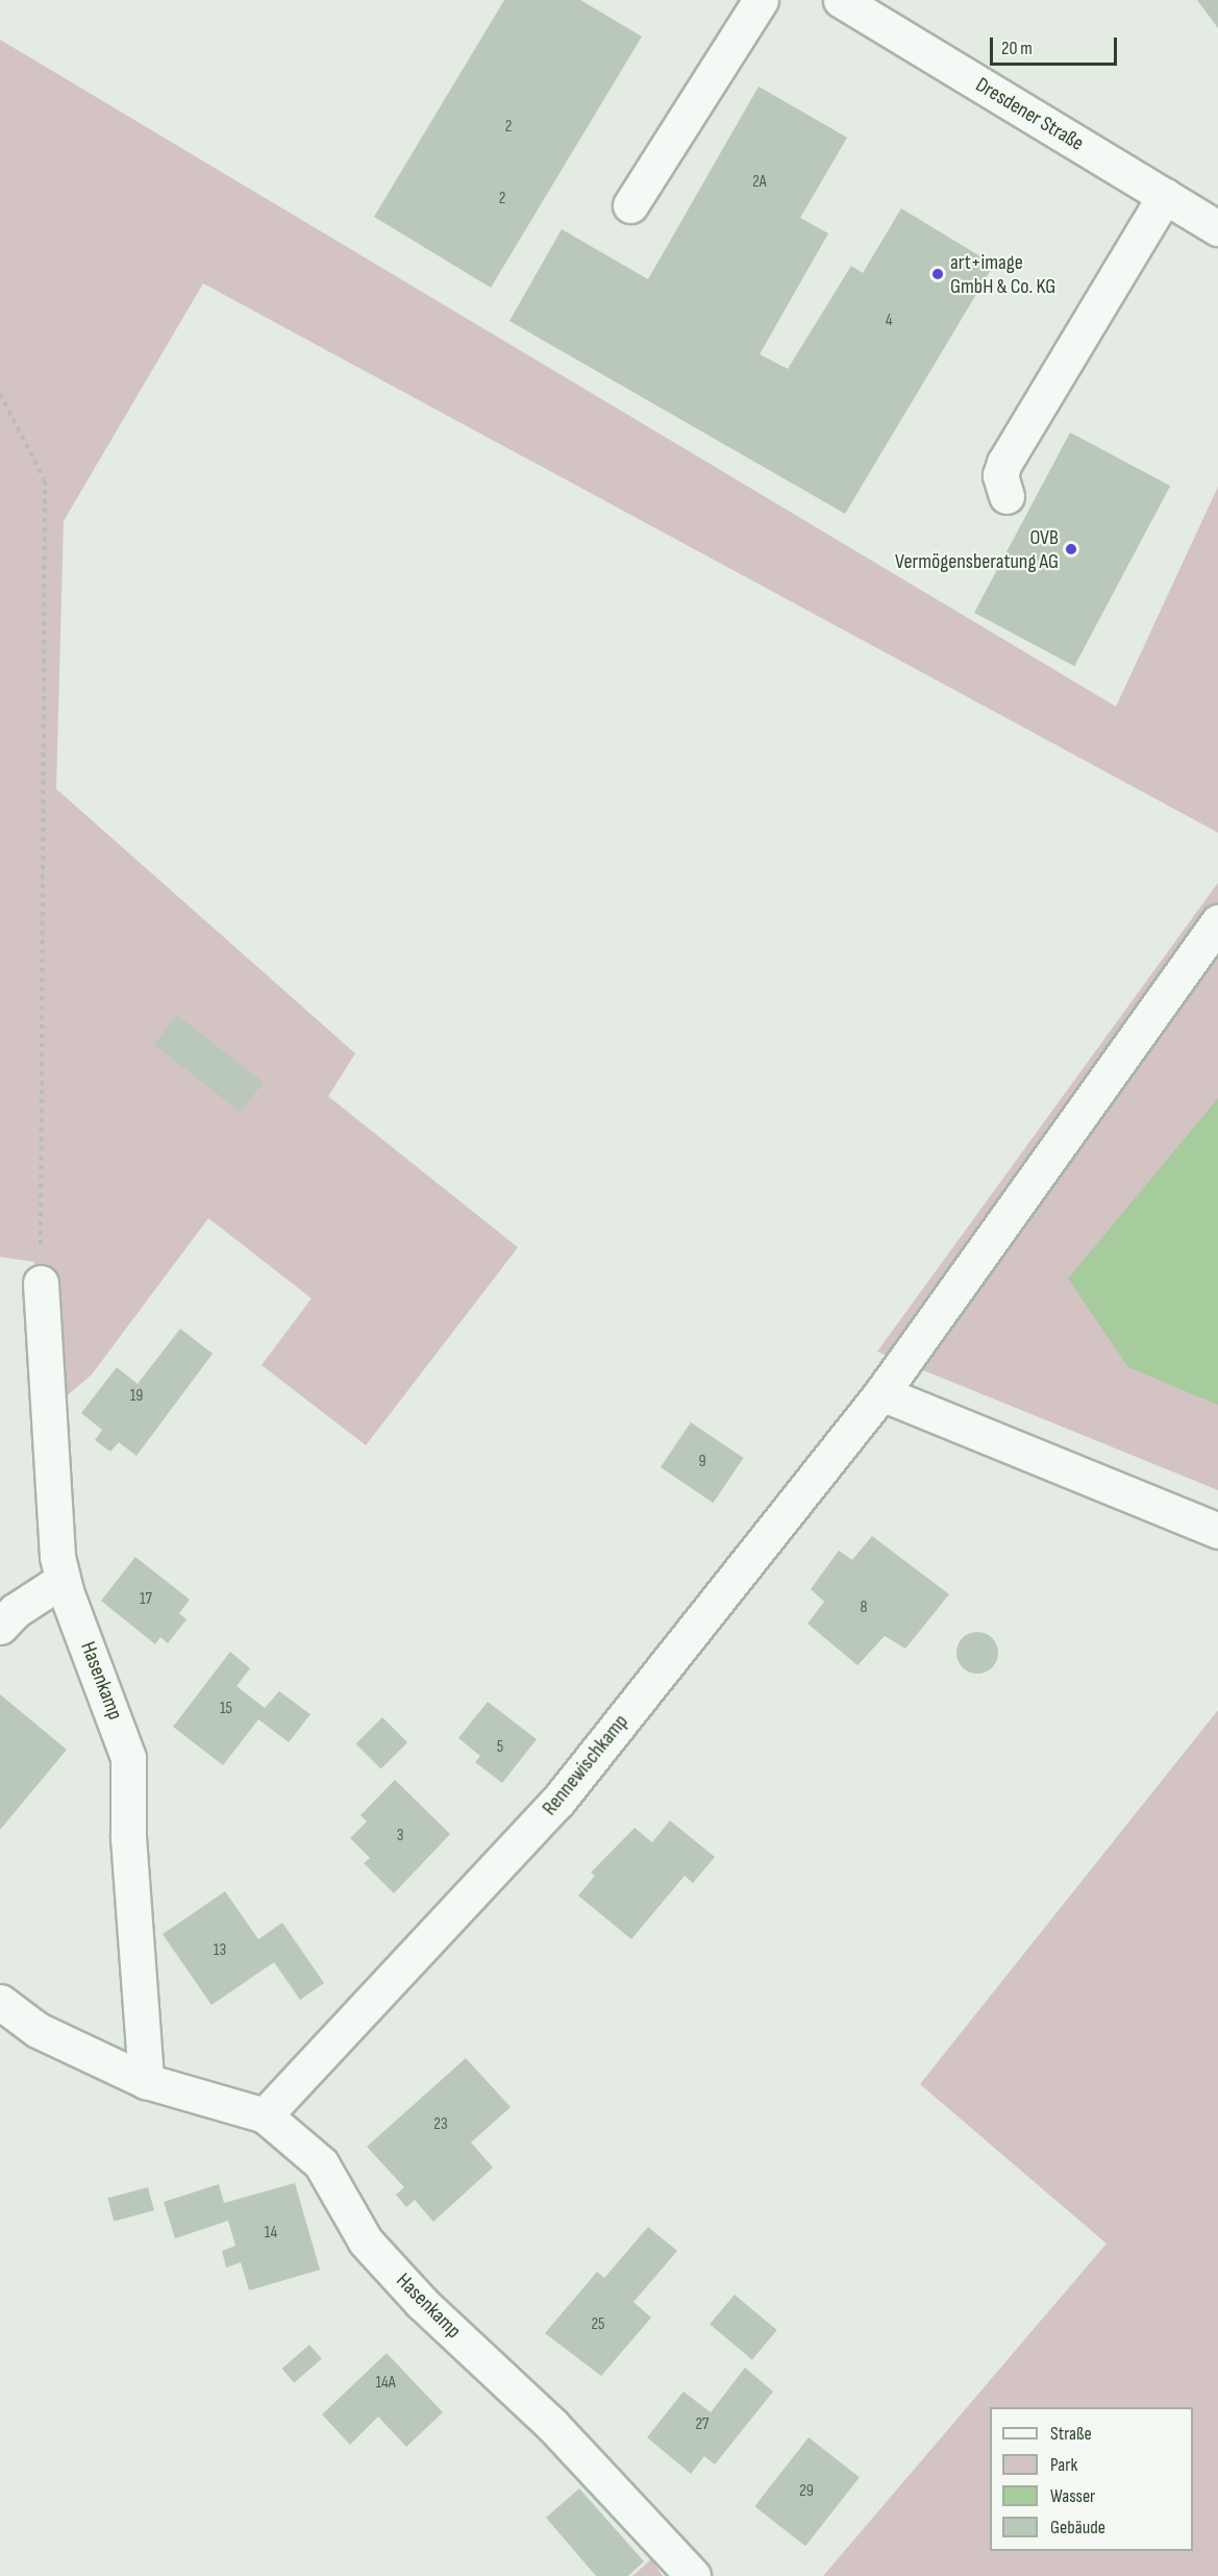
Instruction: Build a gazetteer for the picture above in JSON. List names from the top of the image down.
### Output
{
  "streets": {
    "street": ["Dresdener Straße", "Hasenkamp", "Rennewischkamp"]
  },
  "crossings": [
    ["Hasenkamp", "Rennewischkamp"]
  ],
  "places": ["art+image GmbH & Co. KG", "OVB Vermögensberatung AG"],
  "house_numbers": [
    "2",
    "2A",
    "2",
    "4",
    "19",
    "9",
    "17",
    "8",
    "15",
    "5",
    "3",
    "13",
    "23",
    "14",
    "25",
    "14A",
    "27",
    "29"
  ],
  "legend": [
    "Straße",
    "Park",
    "Wasser",
    "Gebäude"
  ],
  "scale_bar": "20 m"
}
